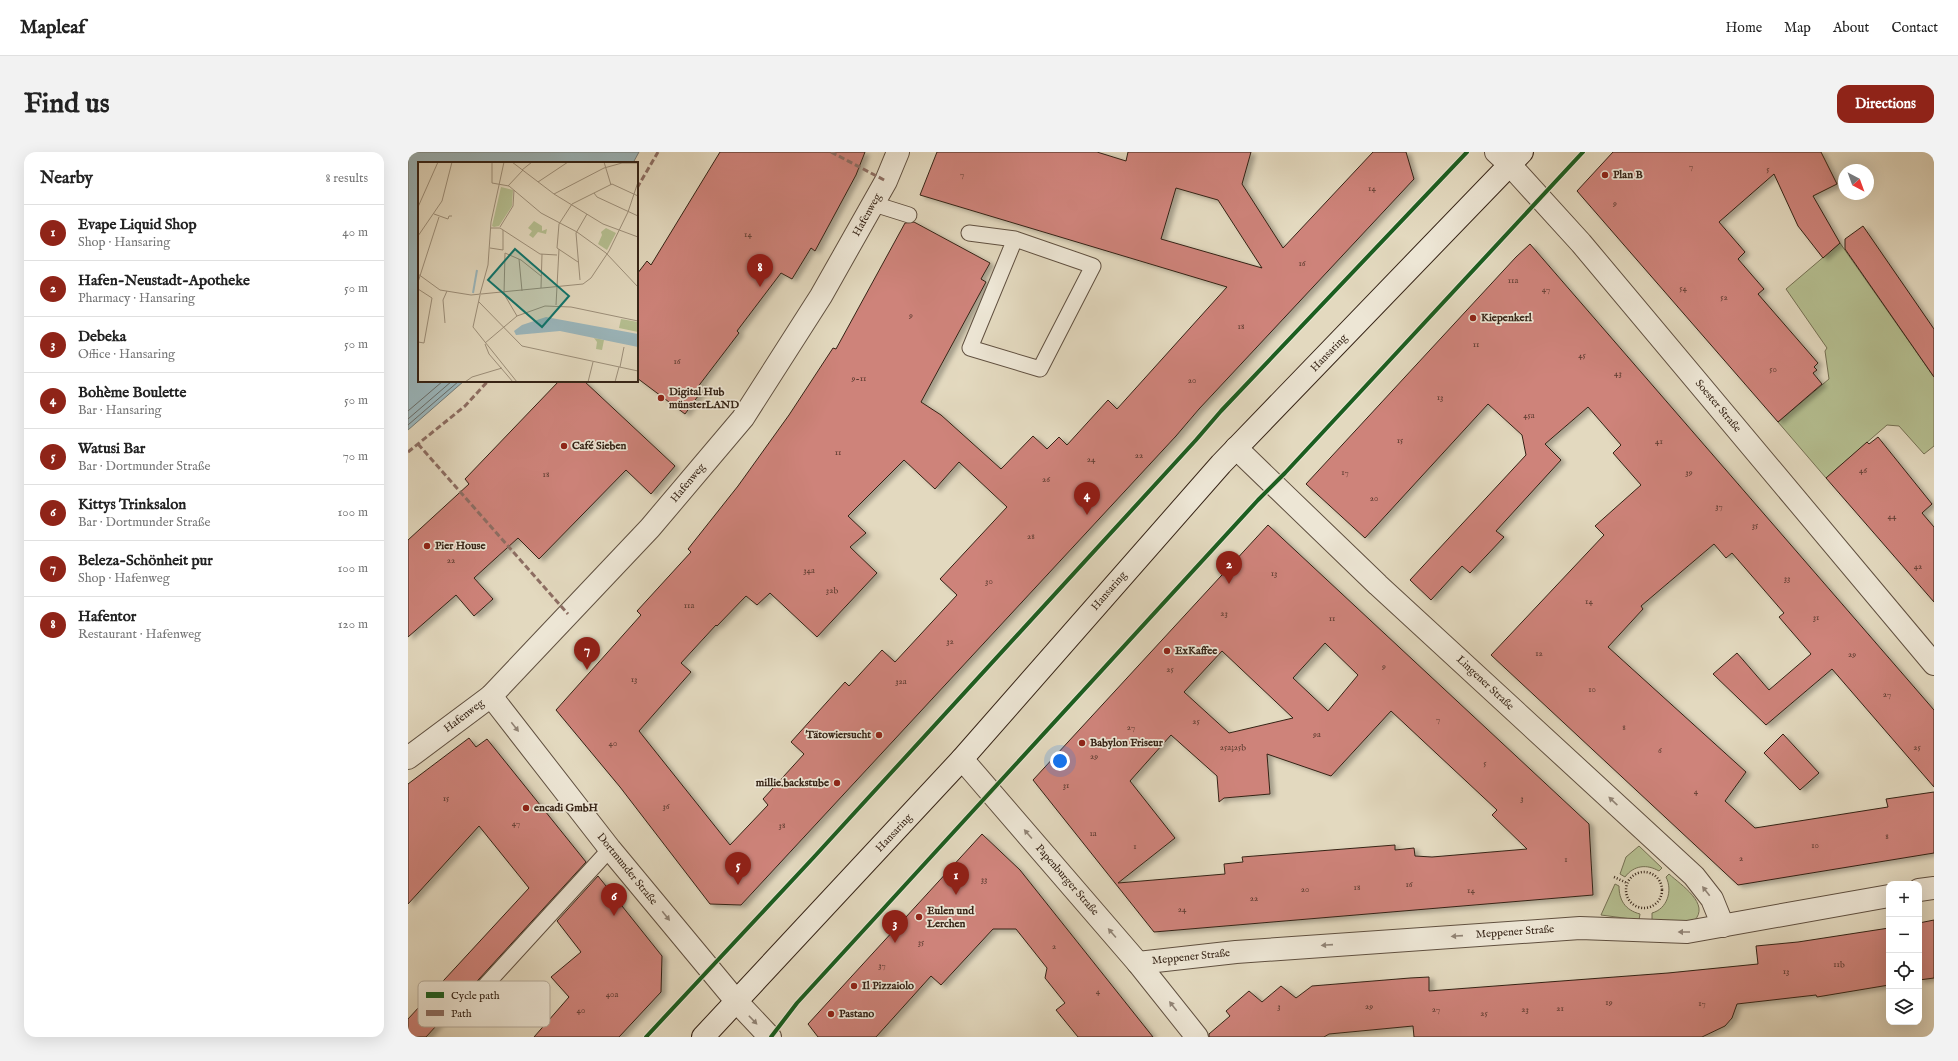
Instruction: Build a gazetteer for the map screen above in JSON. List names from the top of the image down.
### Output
{
  "streets": {
    "street": [
      "Hafenweg",
      "Hansaring",
      "Soester Straße",
      "Lingener Straße",
      "Dortmunder Straße",
      "Papenburger Straße",
      "Meppener Straße"
    ]
  },
  "crossings": [
    ["Hafenweg", "Dortmunder Straße"],
    ["Hansaring", "Soester Straße"],
    ["Hansaring", "Lingener Straße"],
    ["Hansaring", "Dortmunder Straße"],
    ["Hansaring", "Papenburger Straße"],
    ["Lingener Straße", "Meppener Straße"],
    ["Papenburger Straße", "Meppener Straße"]
  ],
  "one_way": [
    "Lingener Straße",
    "Dortmunder Straße",
    "Papenburger Straße",
    "Meppener Straße"
  ],
  "places": [
    "Plan B",
    "Kiepenkerl",
    "Digital Hub münsterLAND",
    "Café Sieben",
    "Pier House",
    "ExKaffee",
    "Tätowiersucht",
    "Babylon Friseur",
    "millie.backstube",
    "encadi GmbH",
    "Eulen und Lerchen",
    "Il Pizzaiolo",
    "Pastano"
  ],
  "house_numbers": [
    "7",
    "5",
    "7",
    "14",
    "9",
    "14",
    "16",
    "11a",
    "54",
    "47",
    "52",
    "9",
    "18",
    "11",
    "45",
    "16",
    "50",
    "43",
    "9-11",
    "20",
    "13",
    "45a",
    "15",
    "41",
    "11",
    "22",
    "24",
    "46",
    "17",
    "39",
    "18",
    "26",
    "20",
    "37",
    "44",
    "35",
    "28",
    "22",
    "42",
    "34a",
    "13",
    "33",
    "30",
    "32b",
    "14",
    "11a",
    "23",
    "31",
    "11",
    "32",
    "12",
    "29",
    "9",
    "25",
    "13",
    "32a",
    "10",
    "27",
    "7",
    "25",
    "27",
    "8",
    "9a",
    "40",
    "25a;25b",
    "25",
    "6",
    "29",
    "5",
    "31",
    "4",
    "15",
    "3",
    "36",
    "47",
    "38",
    "1a",
    "8",
    "10",
    "1",
    "2",
    "1",
    "33",
    "16",
    "18",
    "20",
    "14",
    "22",
    "24",
    "35",
    "2",
    "11b",
    "37",
    "13",
    "4",
    "40a",
    "19",
    "17",
    "3",
    "29",
    "21",
    "27",
    "23",
    "40",
    "25"
  ],
  "legend": ["Cycle path", "Path"],
  "north": "bottom right",
  "page": {
    "header": "Mapleaf",
    "nav": [
      "Home",
      "Map",
      "About",
      "Contact"
    ],
    "buttons": "Directions",
    "title": "Find us",
    "heading": ["Nearby", "8 results"],
    "list": [
      {
        "mark": "1",
        "name": "Evape Liquid Shop",
        "note": "Shop · Hansaring",
        "value": "40 m"
      },
      {
        "mark": "2",
        "name": "Hafen-Neustadt-Apotheke",
        "note": "Pharmacy · Hansaring",
        "value": "50 m"
      },
      {
        "mark": "3",
        "name": "Debeka",
        "note": "Office · Hansaring",
        "value": "50 m"
      },
      {
        "mark": "4",
        "name": "Bohème Boulette",
        "note": "Bar · Hansaring",
        "value": "50 m"
      },
      {
        "mark": "5",
        "name": "Watusi Bar",
        "note": "Bar · Dortmunder Straße",
        "value": "70 m"
      },
      {
        "mark": "6",
        "name": "Kittys Trinksalon",
        "note": "Bar · Dortmunder Straße",
        "value": "100 m"
      },
      {
        "mark": "7",
        "name": "Beleza-Schönheit pur",
        "note": "Shop · Hafenweg",
        "value": "100 m"
      },
      {
        "mark": "8",
        "name": "Hafentor",
        "note": "Restaurant · Hafenweg",
        "value": "120 m"
      }
    ],
    "pins": [
      "8",
      "4",
      "2",
      "7",
      "5",
      "1",
      "6",
      "3"
    ],
    "map_buttons": ["+", "−"]
  }
}
